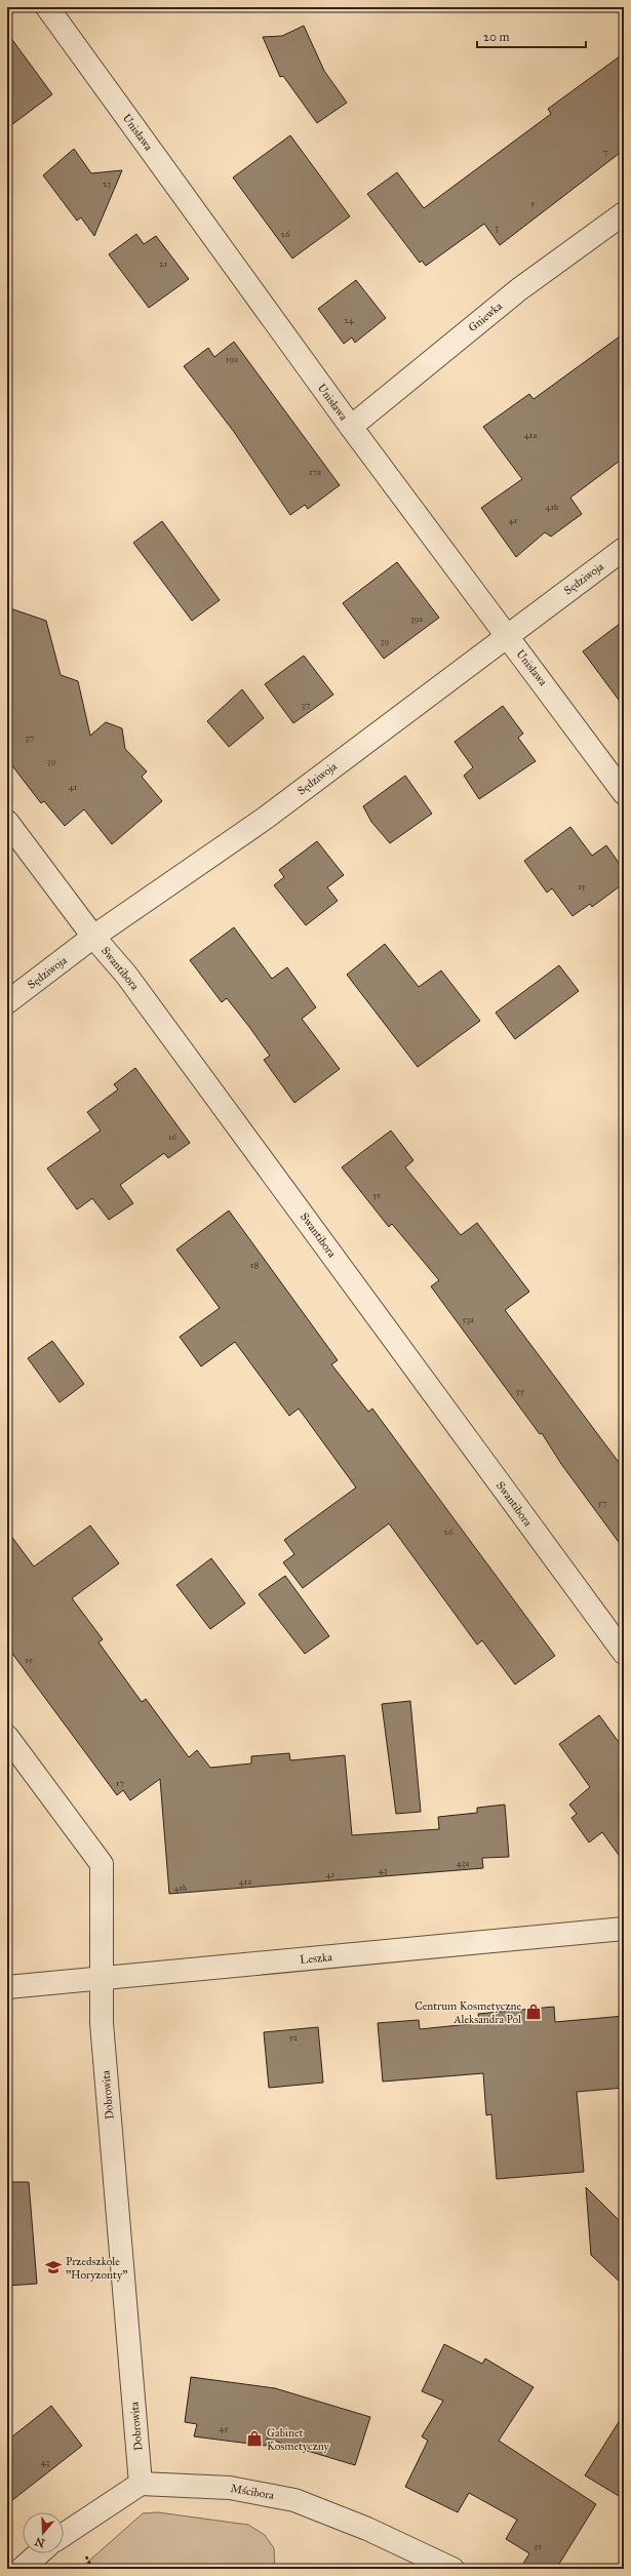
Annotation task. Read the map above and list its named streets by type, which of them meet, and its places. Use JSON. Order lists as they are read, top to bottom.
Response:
{
  "streets": {
    "street": [
      "Unisława",
      "Gniewka",
      "Sędziwoja",
      "Swantibora",
      "Leszka",
      "Dobrowita",
      "Mścibora"
    ]
  },
  "crossings": [
    ["Unisława", "Gniewka"],
    ["Unisława", "Sędziwoja"],
    ["Sędziwoja", "Swantibora"],
    ["Leszka", "Dobrowita"],
    ["Dobrowita", "Mścibora"]
  ],
  "places": {
    "shop": ["Centrum Kosmetyczne Aleksandra Pol", "Gabinet Kosmetyczny"],
    "school or university": ["Przedszkole \"Horyzonty\""]
  },
  "house_numbers": [
    "7",
    "23",
    "5",
    "3",
    "26",
    "21",
    "24",
    "19a",
    "41a",
    "17a",
    "41b",
    "41",
    "39a",
    "39",
    "37",
    "37",
    "39",
    "41",
    "15",
    "16",
    "51",
    "18",
    "53a",
    "55",
    "57",
    "26",
    "15",
    "17",
    "43a",
    "43",
    "41",
    "41a",
    "41b",
    "52",
    "45",
    "43",
    "51"
  ],
  "scale_bar": "20 m",
  "north": "bottom"
}
